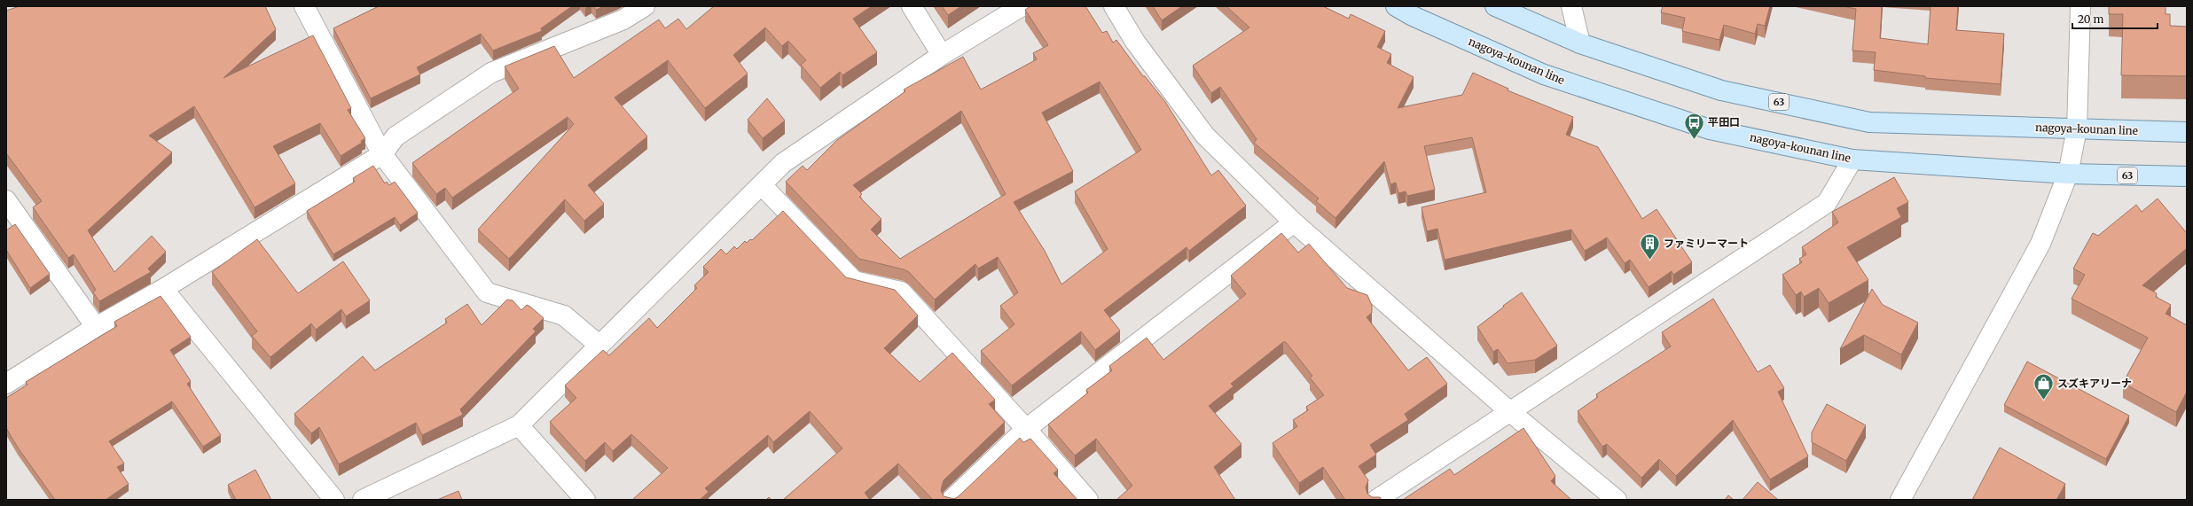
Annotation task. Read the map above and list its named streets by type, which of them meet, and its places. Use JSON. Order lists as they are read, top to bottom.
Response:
{
  "streets": {
    "main road": ["nagoya-kounan line", "63"]
  },
  "places": {
    "bus stop": ["平田口"],
    "building": ["ファミリーマート"],
    "shop": ["スズキアリーナ"]
  },
  "scale_bar": "20 m"
}
